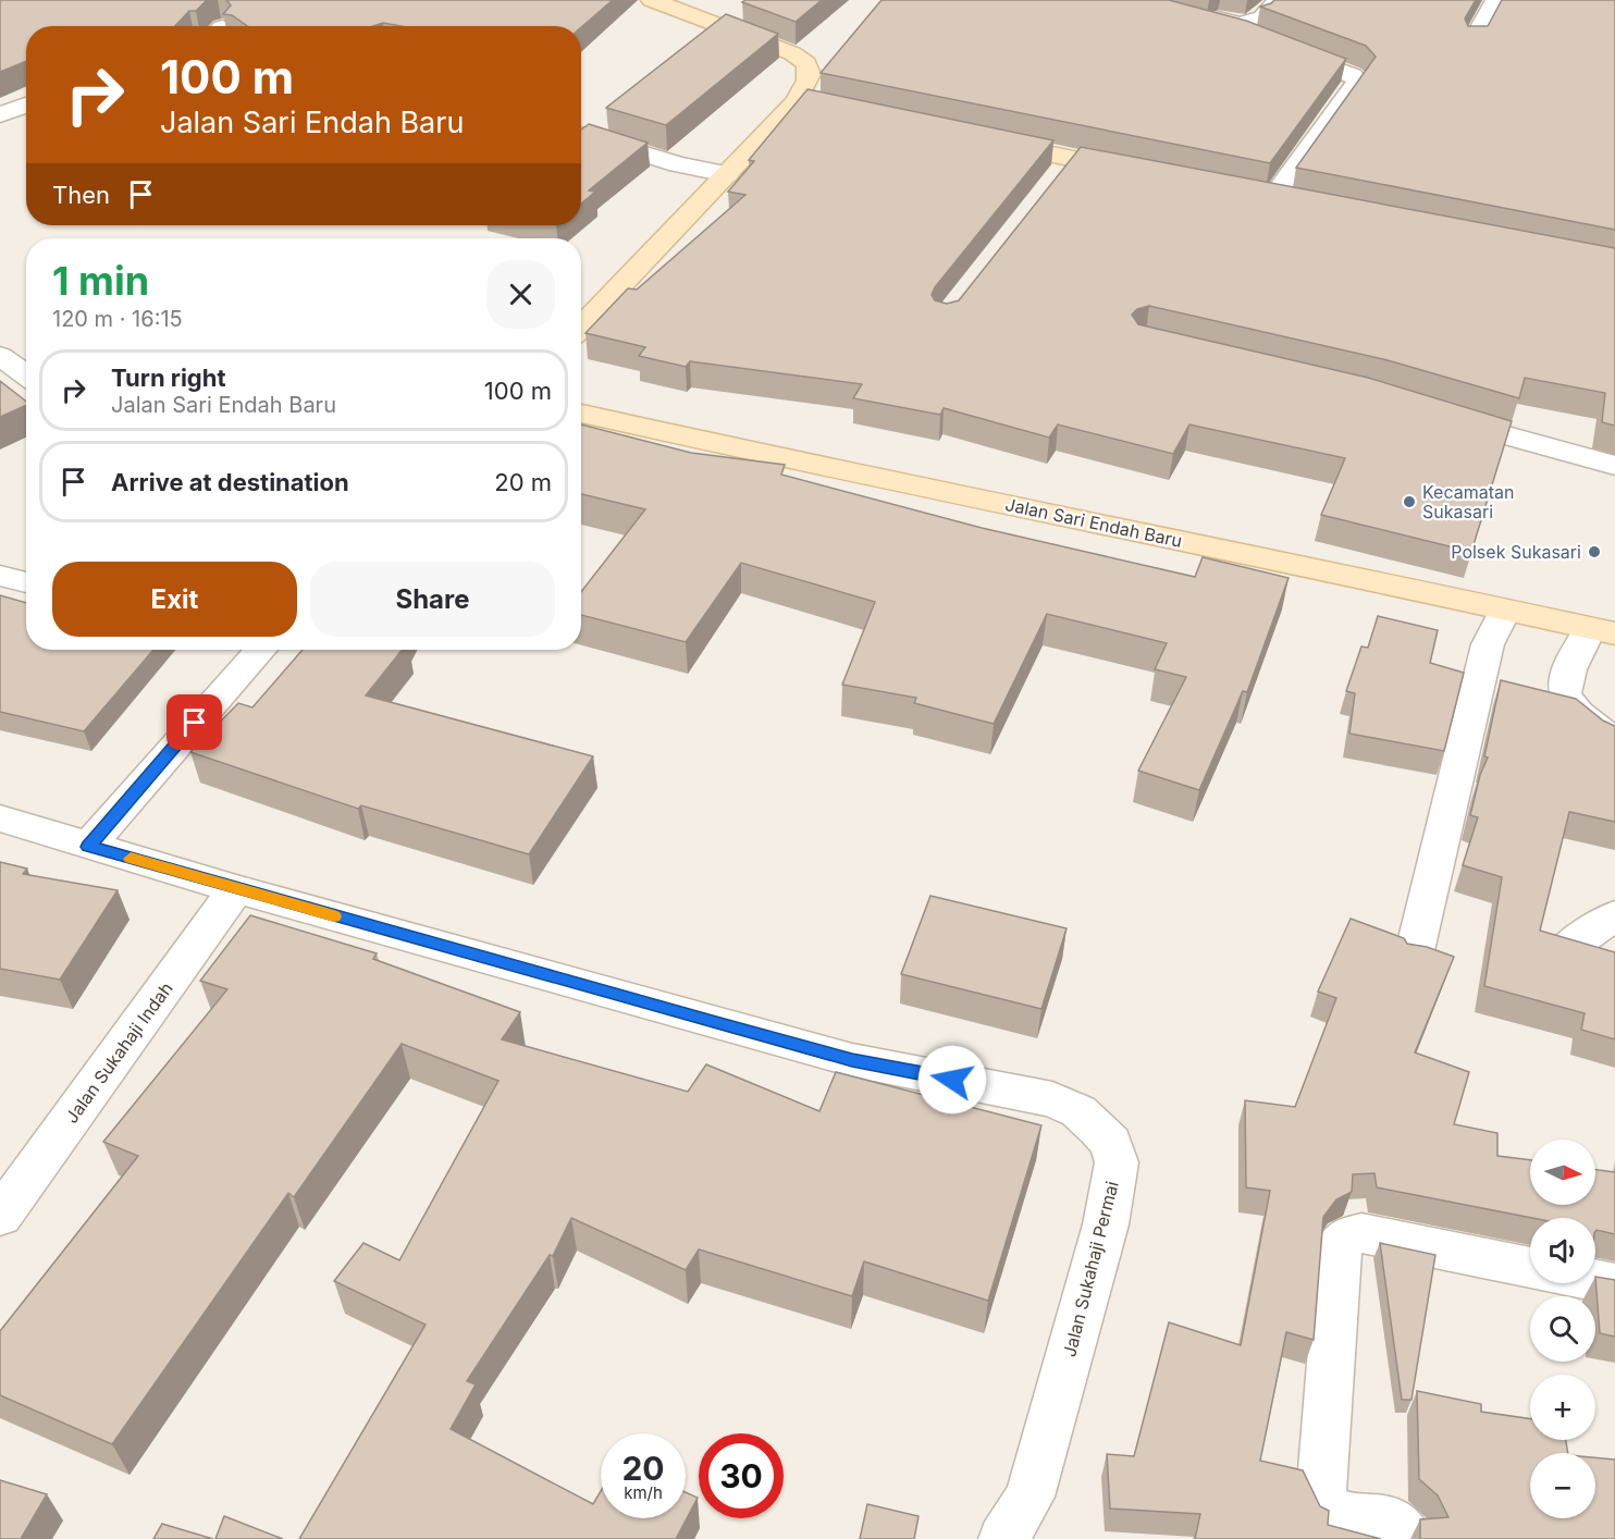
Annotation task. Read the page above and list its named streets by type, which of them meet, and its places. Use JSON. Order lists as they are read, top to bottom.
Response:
{
  "streets": {
    "main road": ["Jalan Sari Endah Baru"],
    "street": ["Jalan Sukahaji Indah", "Jalan Sukahaji Permai"]
  },
  "crossings": [
    ["Jalan Sukahaji Indah", "Jalan Sukahaji Permai"]
  ],
  "places": ["Kecamatan Sukasari", "Polsek Sukasari"],
  "north": "right",
  "page": {
    "turn": ["100 m", "Jalan Sari Endah Baru"],
    "then": "Then",
    "heading": ["1 min", "120 m · 16:15"],
    "list": [
      {
        "name": "Turn right",
        "note": "Jalan Sari Endah Baru",
        "value": "100 m"
      },
      {
        "name": "Arrive at destination",
        "value": "20 m"
      }
    ],
    "buttons": ["Exit", "Share"],
    "map_buttons": ["+", "−"],
    "speed": "20 km/h",
    "limit": "30"
  }
}
